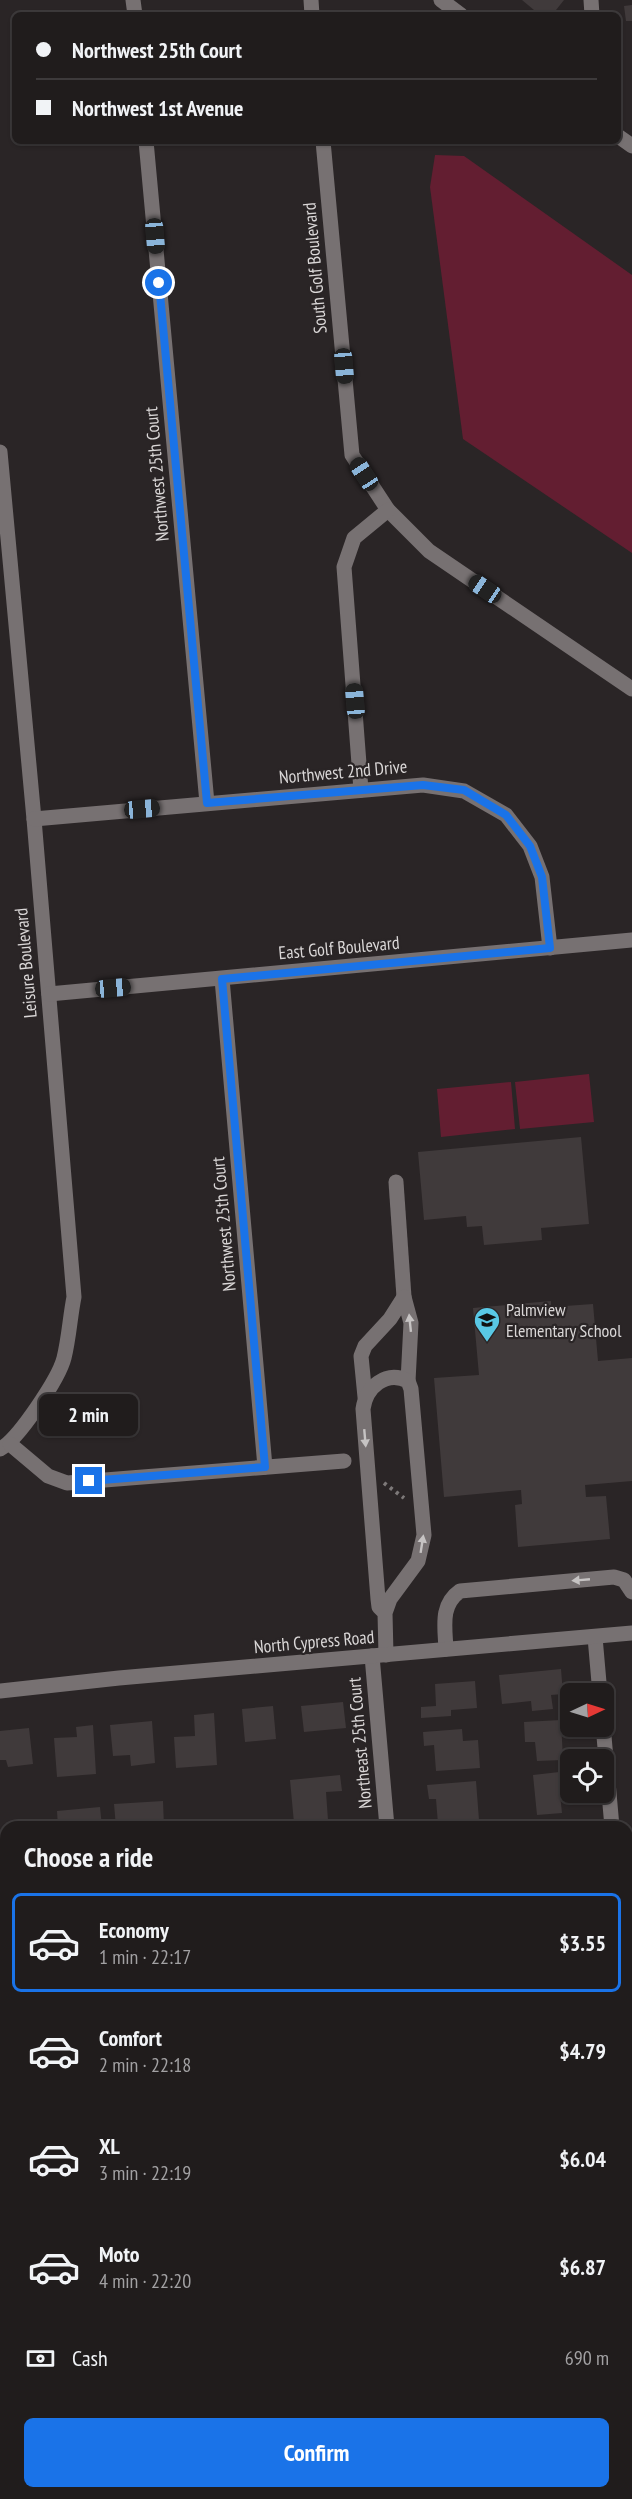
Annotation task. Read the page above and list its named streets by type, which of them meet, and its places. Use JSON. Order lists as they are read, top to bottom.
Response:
{
  "streets": {
    "street": [
      "South Golf Boulevard",
      "Northwest 25th Court",
      "Northwest 2nd Drive",
      "East Golf Boulevard",
      "Leisure Boulevard",
      "North Cypress Road",
      "Northeast 25th Court"
    ]
  },
  "crossings": [
    ["Northwest 25th Court", "Northwest 2nd Drive"],
    ["Northwest 25th Court", "East Golf Boulevard"],
    ["Northwest 2nd Drive", "East Golf Boulevard"],
    ["Northwest 2nd Drive", "Leisure Boulevard"],
    ["East Golf Boulevard", "Leisure Boulevard"],
    ["North Cypress Road", "Northeast 25th Court"]
  ],
  "places": {
    "school or university": ["Palmview Elementary School"]
  },
  "north": "right",
  "page": {
    "banner": ["Northwest 25th Court", "Northwest 1st Avenue"],
    "bubble": "2 min",
    "heading": "Choose a ride",
    "list": [
      {
        "name": "Economy",
        "note": "1 min · 22:17",
        "value": "$3.55"
      },
      {
        "name": "Comfort",
        "note": "2 min · 22:18",
        "value": "$4.79"
      },
      {
        "name": "XL",
        "note": "3 min · 22:19",
        "value": "$6.04"
      },
      {
        "name": "Moto",
        "note": "4 min · 22:20",
        "value": "$6.87"
      }
    ],
    "pay": ["Cash", "690 m"],
    "buttons": "Confirm"
  }
}
